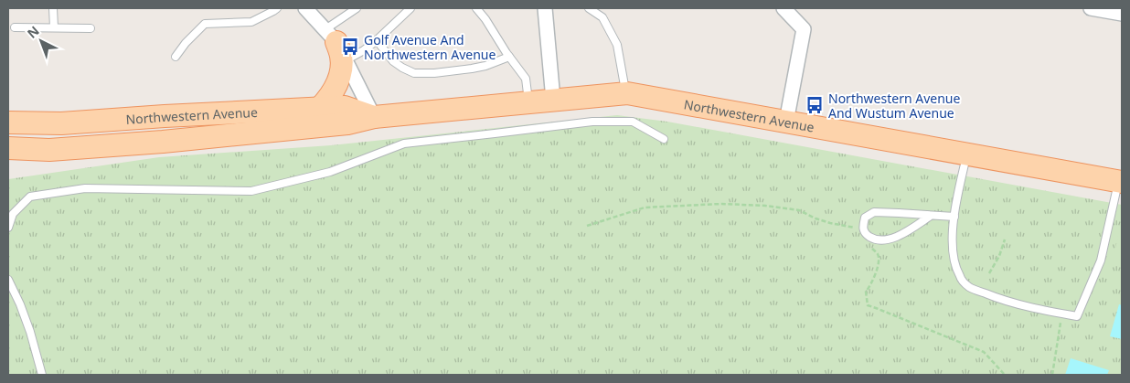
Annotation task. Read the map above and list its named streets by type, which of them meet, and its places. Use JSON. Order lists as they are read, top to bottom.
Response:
{
  "streets": {
    "main road": ["Northwestern Avenue"]
  },
  "places": {
    "bus stop": ["Golf Avenue And Northwestern Avenue", "Northwestern Avenue And Wustum Avenue"]
  },
  "north": "top left"
}
